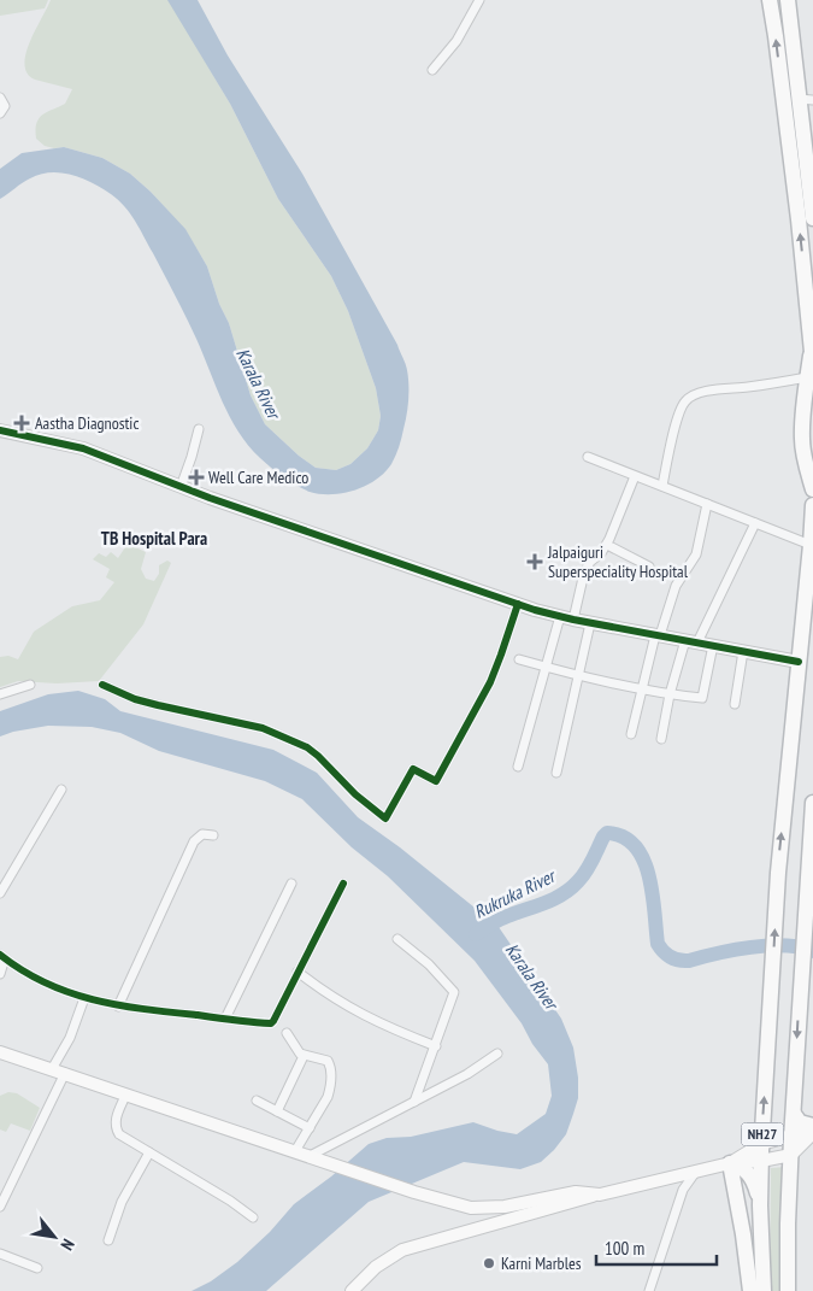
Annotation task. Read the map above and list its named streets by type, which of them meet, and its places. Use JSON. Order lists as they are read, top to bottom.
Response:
{
  "streets": {
    "highway": ["NH27"]
  },
  "districts": ["TB Hospital Para"],
  "water": ["Karala River", "Rukruka River"],
  "places": {
    "health": ["Aastha Diagnostic", "Well Care Medico", "Jalpaiguri Superspeciality Hospital"],
    "other": ["Karni Marbles"]
  },
  "scale_bar": "100 m",
  "north": "bottom right"
}
